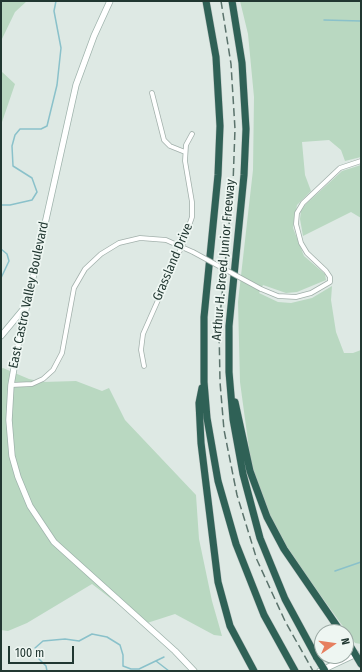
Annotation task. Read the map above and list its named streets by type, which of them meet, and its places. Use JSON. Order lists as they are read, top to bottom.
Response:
{
  "streets": {
    "highway": ["Arthur H. Breed Junior Freeway"],
    "main road": ["East Castro Valley Boulevard"],
    "street": ["Grassland Drive"]
  },
  "scale_bar": "100 m",
  "north": "right"
}
